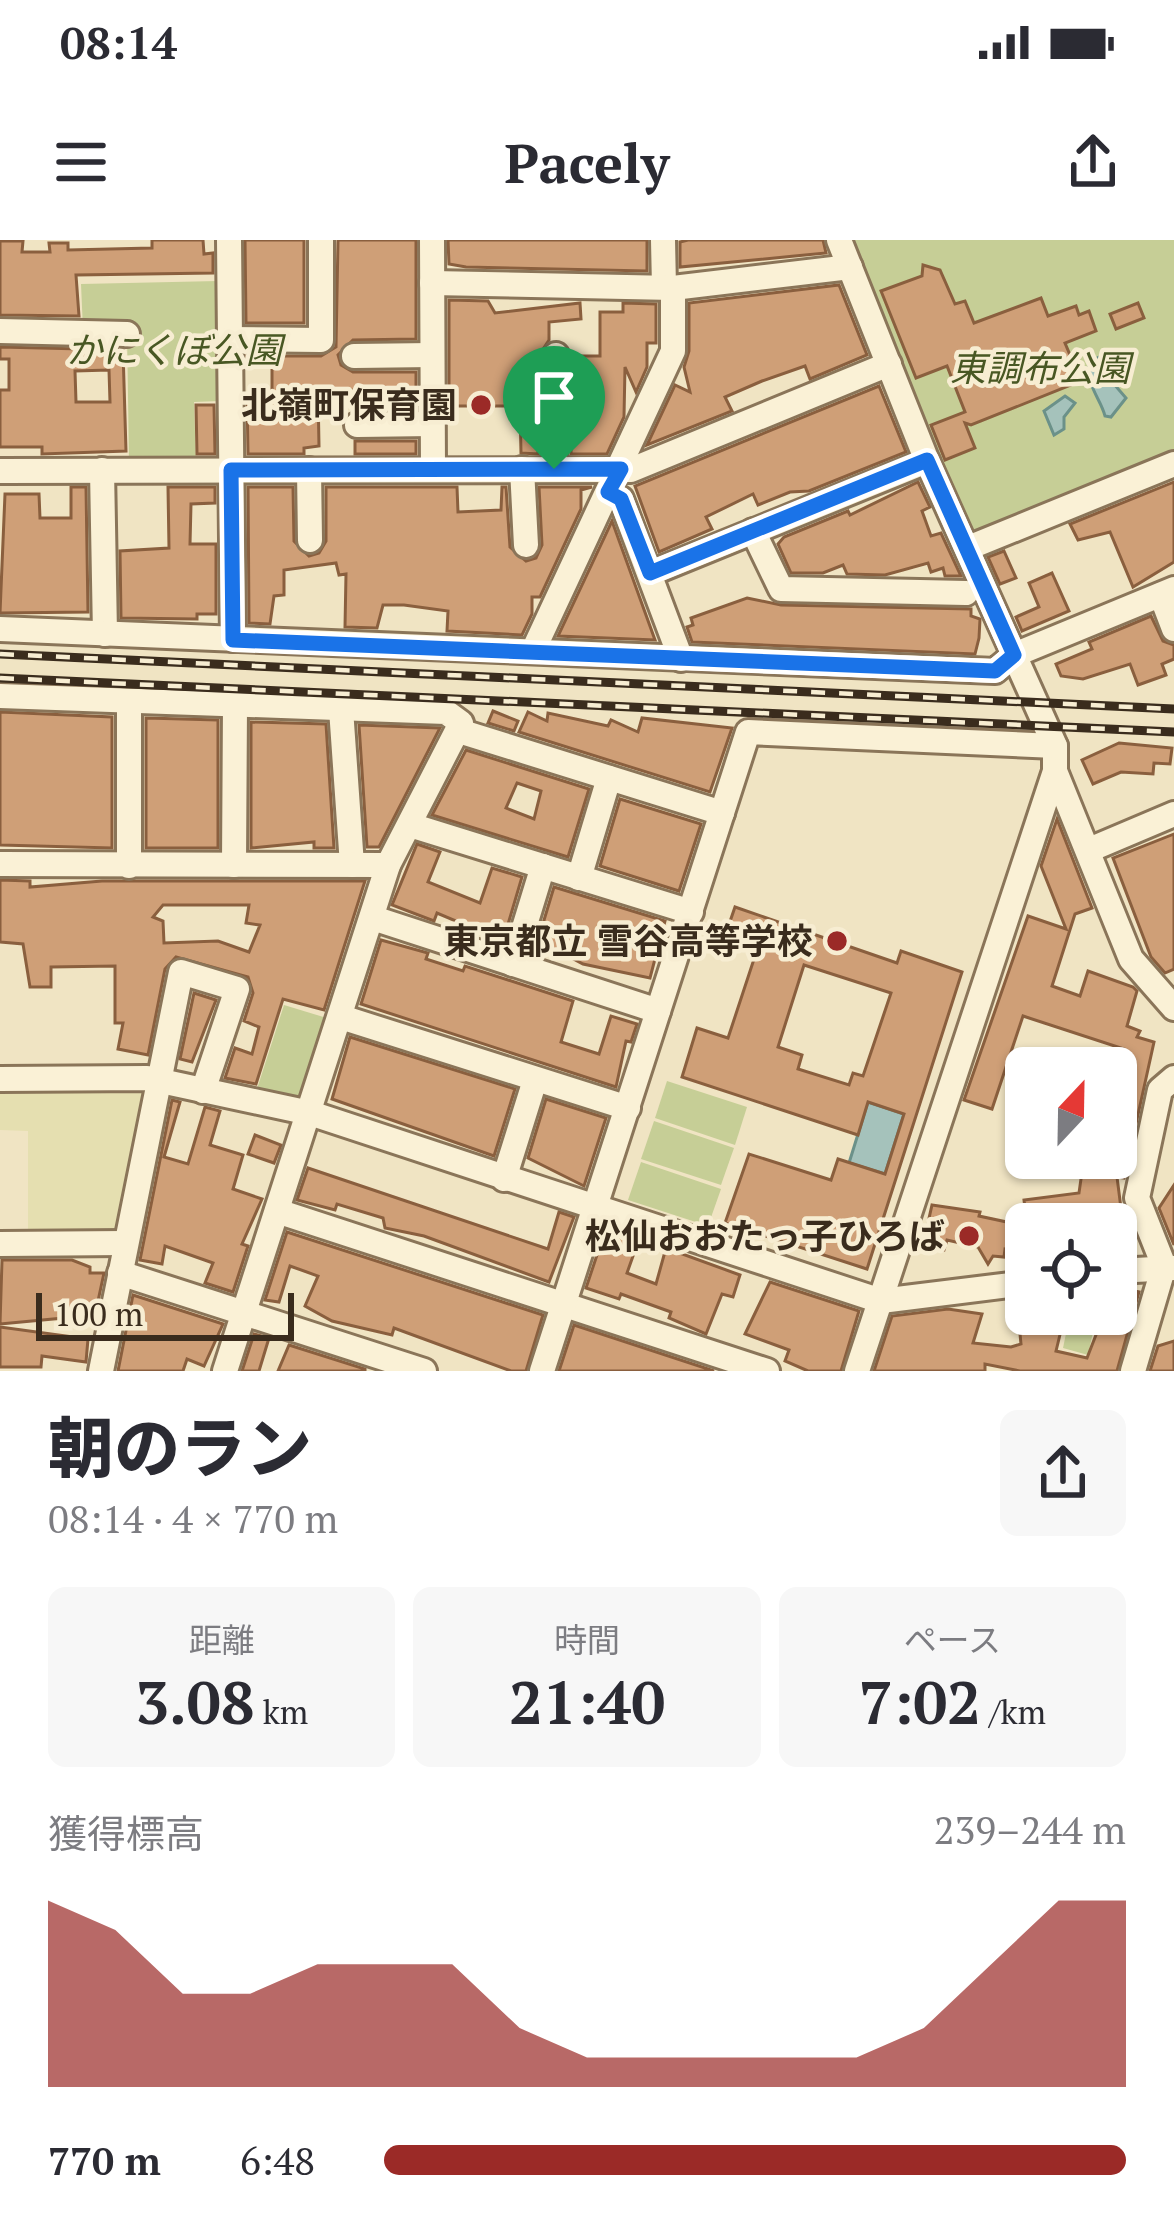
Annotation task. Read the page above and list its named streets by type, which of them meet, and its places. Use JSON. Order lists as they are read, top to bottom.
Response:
{
  "parks": ["かにくぼ公園", "東調布公園"],
  "places": ["北嶺町保育園", "東京都立 雪谷高等学校", "松仙おおたっ子ひろば"],
  "scale_bar": "100 m",
  "north": "top",
  "page": {
    "status": "08:14",
    "header": "Pacely",
    "scale": "100 m",
    "heading": ["朝のラン", "08:14 · 4 × 770 m"],
    "stats": [
      ["距離", "3.08 km"],
      ["時間", "21:40"],
      ["ペース", "7:02 /km"]
    ],
    "chart": ["獲得標高", "239–244 m"],
    "list": [
      {
        "name": "770 m",
        "note": "6:48"
      }
    ]
  }
}
